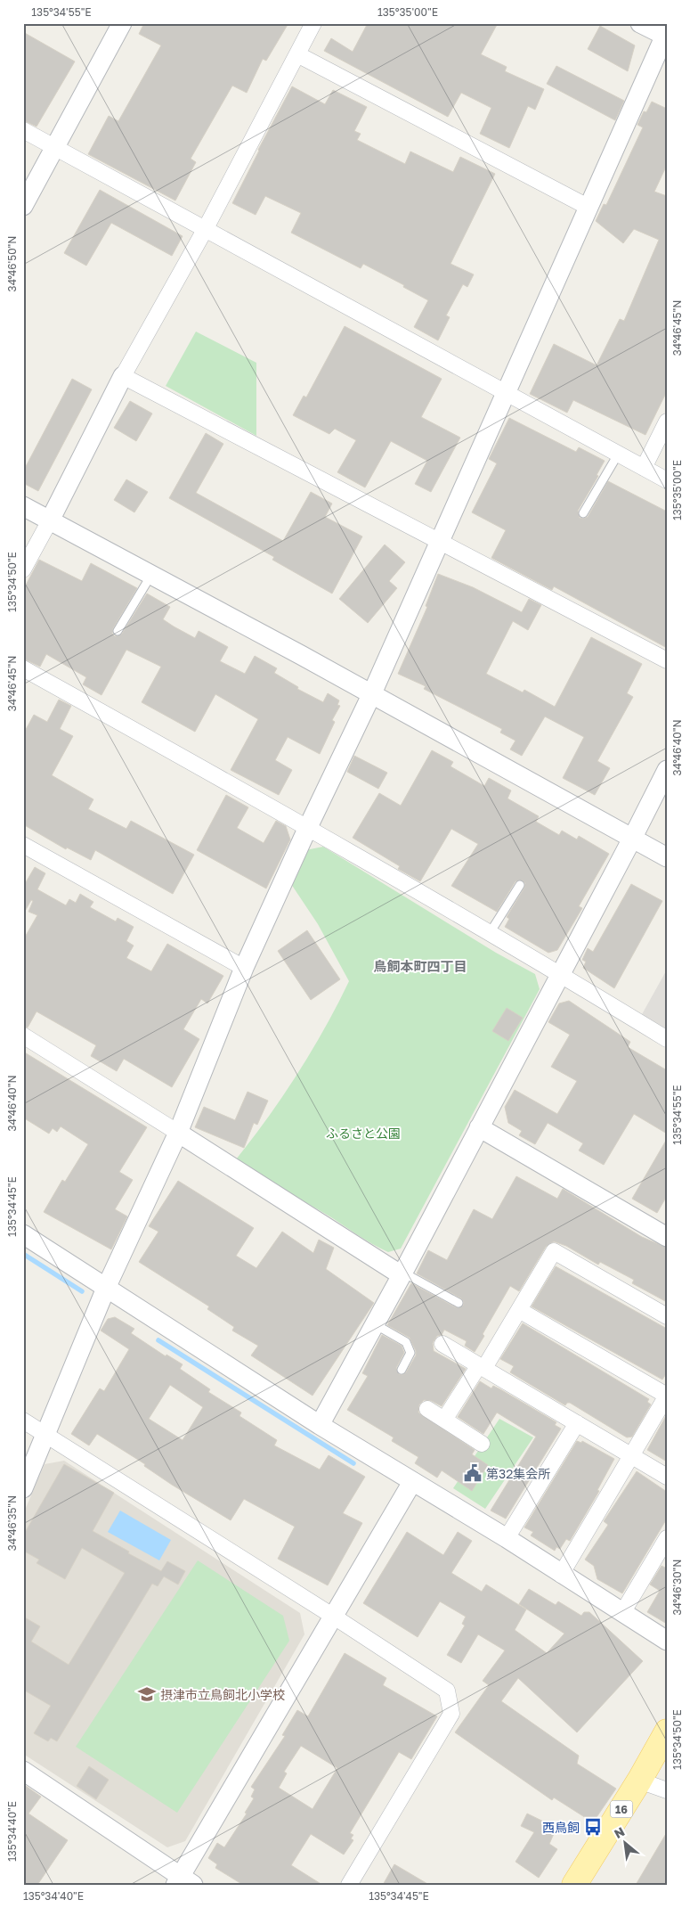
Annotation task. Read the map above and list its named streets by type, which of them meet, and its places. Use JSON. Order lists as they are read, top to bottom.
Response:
{
  "streets": {
    "main road": ["16"]
  },
  "districts": ["鳥飼本町四丁目"],
  "parks": ["ふるさと公園"],
  "places": {
    "public building": ["第32集会所"],
    "school or university": ["摂津市立鳥飼北小学校"],
    "bus stop": ["西鳥飼"]
  },
  "north": "top left",
  "coordinates": [
    "135°34'55\"E",
    "135°35'00\"E",
    "34°46'50\"N",
    "34°46'45\"N",
    "135°34'50\"E",
    "34°46'40\"N",
    "135°34'45\"E",
    "34°46'35\"N",
    "34°46'30\"N",
    "135°34'40\"E"
  ]
}
